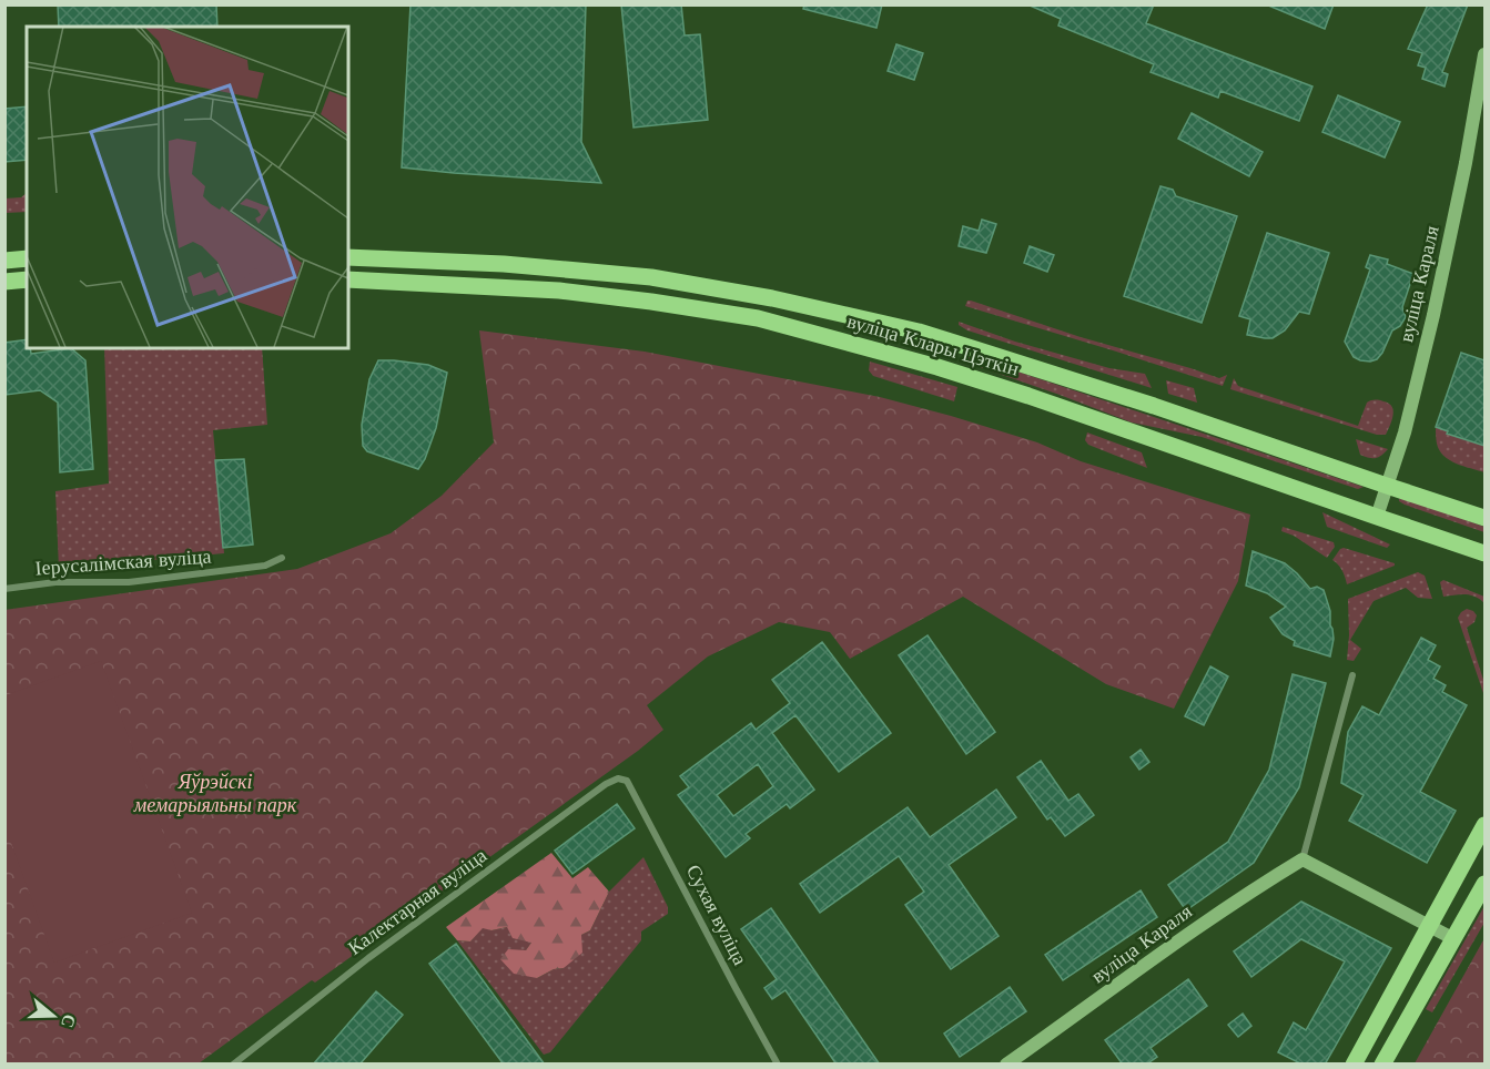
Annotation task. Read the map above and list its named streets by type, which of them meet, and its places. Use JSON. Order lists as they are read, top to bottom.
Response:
{
  "streets": {
    "main road": ["вуліца Караля", "вуліца Клары Цэткін"],
    "street": ["Іерусалімская вуліца", "Калектарная вуліца", "Сухая вуліца"]
  },
  "crossings": [
    ["вуліца Караля", "вуліца Клары Цэткін"],
    ["Калектарная вуліца", "Сухая вуліца"]
  ],
  "parks": ["Яўрэйскі мемарыяльны парк"],
  "north": "right"
}
